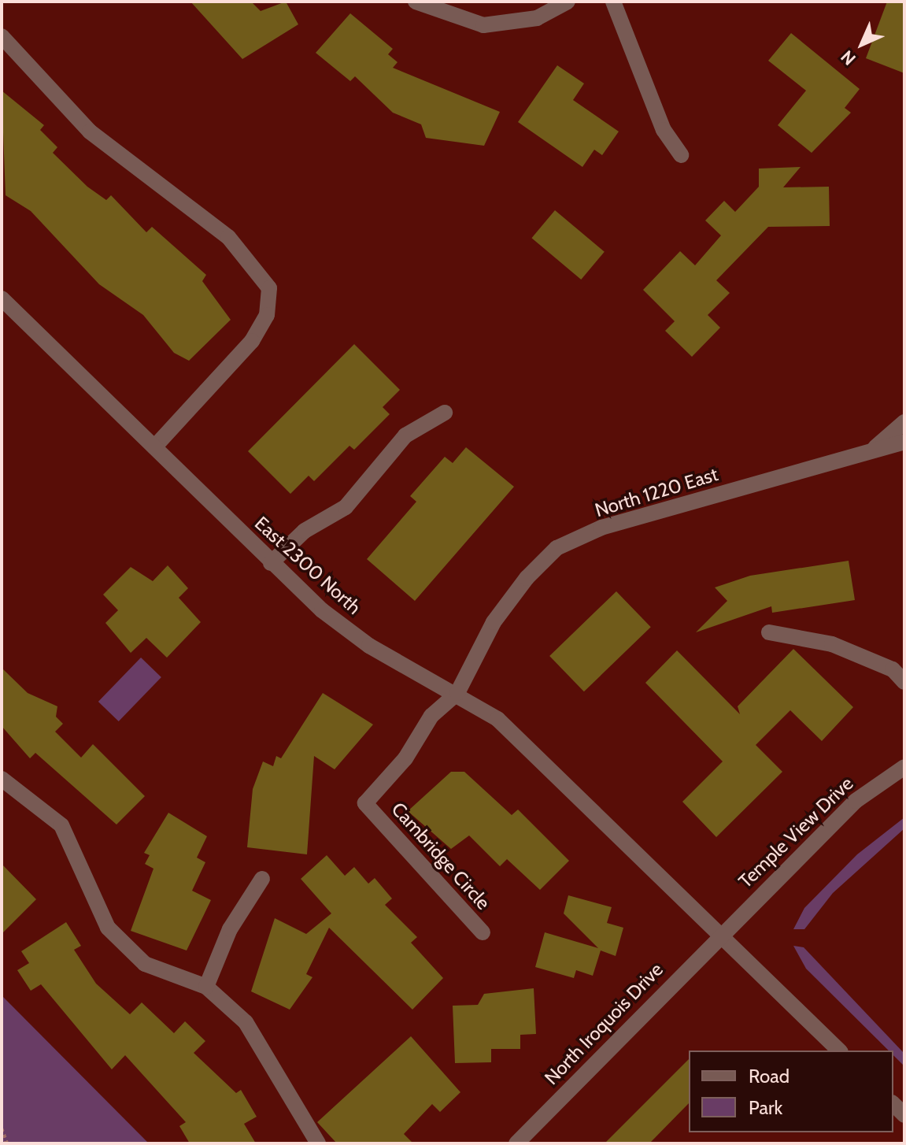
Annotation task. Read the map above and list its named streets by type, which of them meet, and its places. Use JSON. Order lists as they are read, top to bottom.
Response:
{
  "streets": {
    "street": [
      "North 1220 East",
      "East 2300 North",
      "Temple View Drive",
      "Cambridge Circle",
      "North Iroquois Drive"
    ]
  },
  "crossings": [
    ["North 1220 East", "East 2300 North"],
    ["North 1220 East", "Cambridge Circle"],
    ["East 2300 North", "Temple View Drive"],
    ["East 2300 North", "Cambridge Circle"],
    ["East 2300 North", "North Iroquois Drive"],
    ["Temple View Drive", "North Iroquois Drive"]
  ],
  "legend": ["Road", "Park"],
  "north": "bottom left"
}
